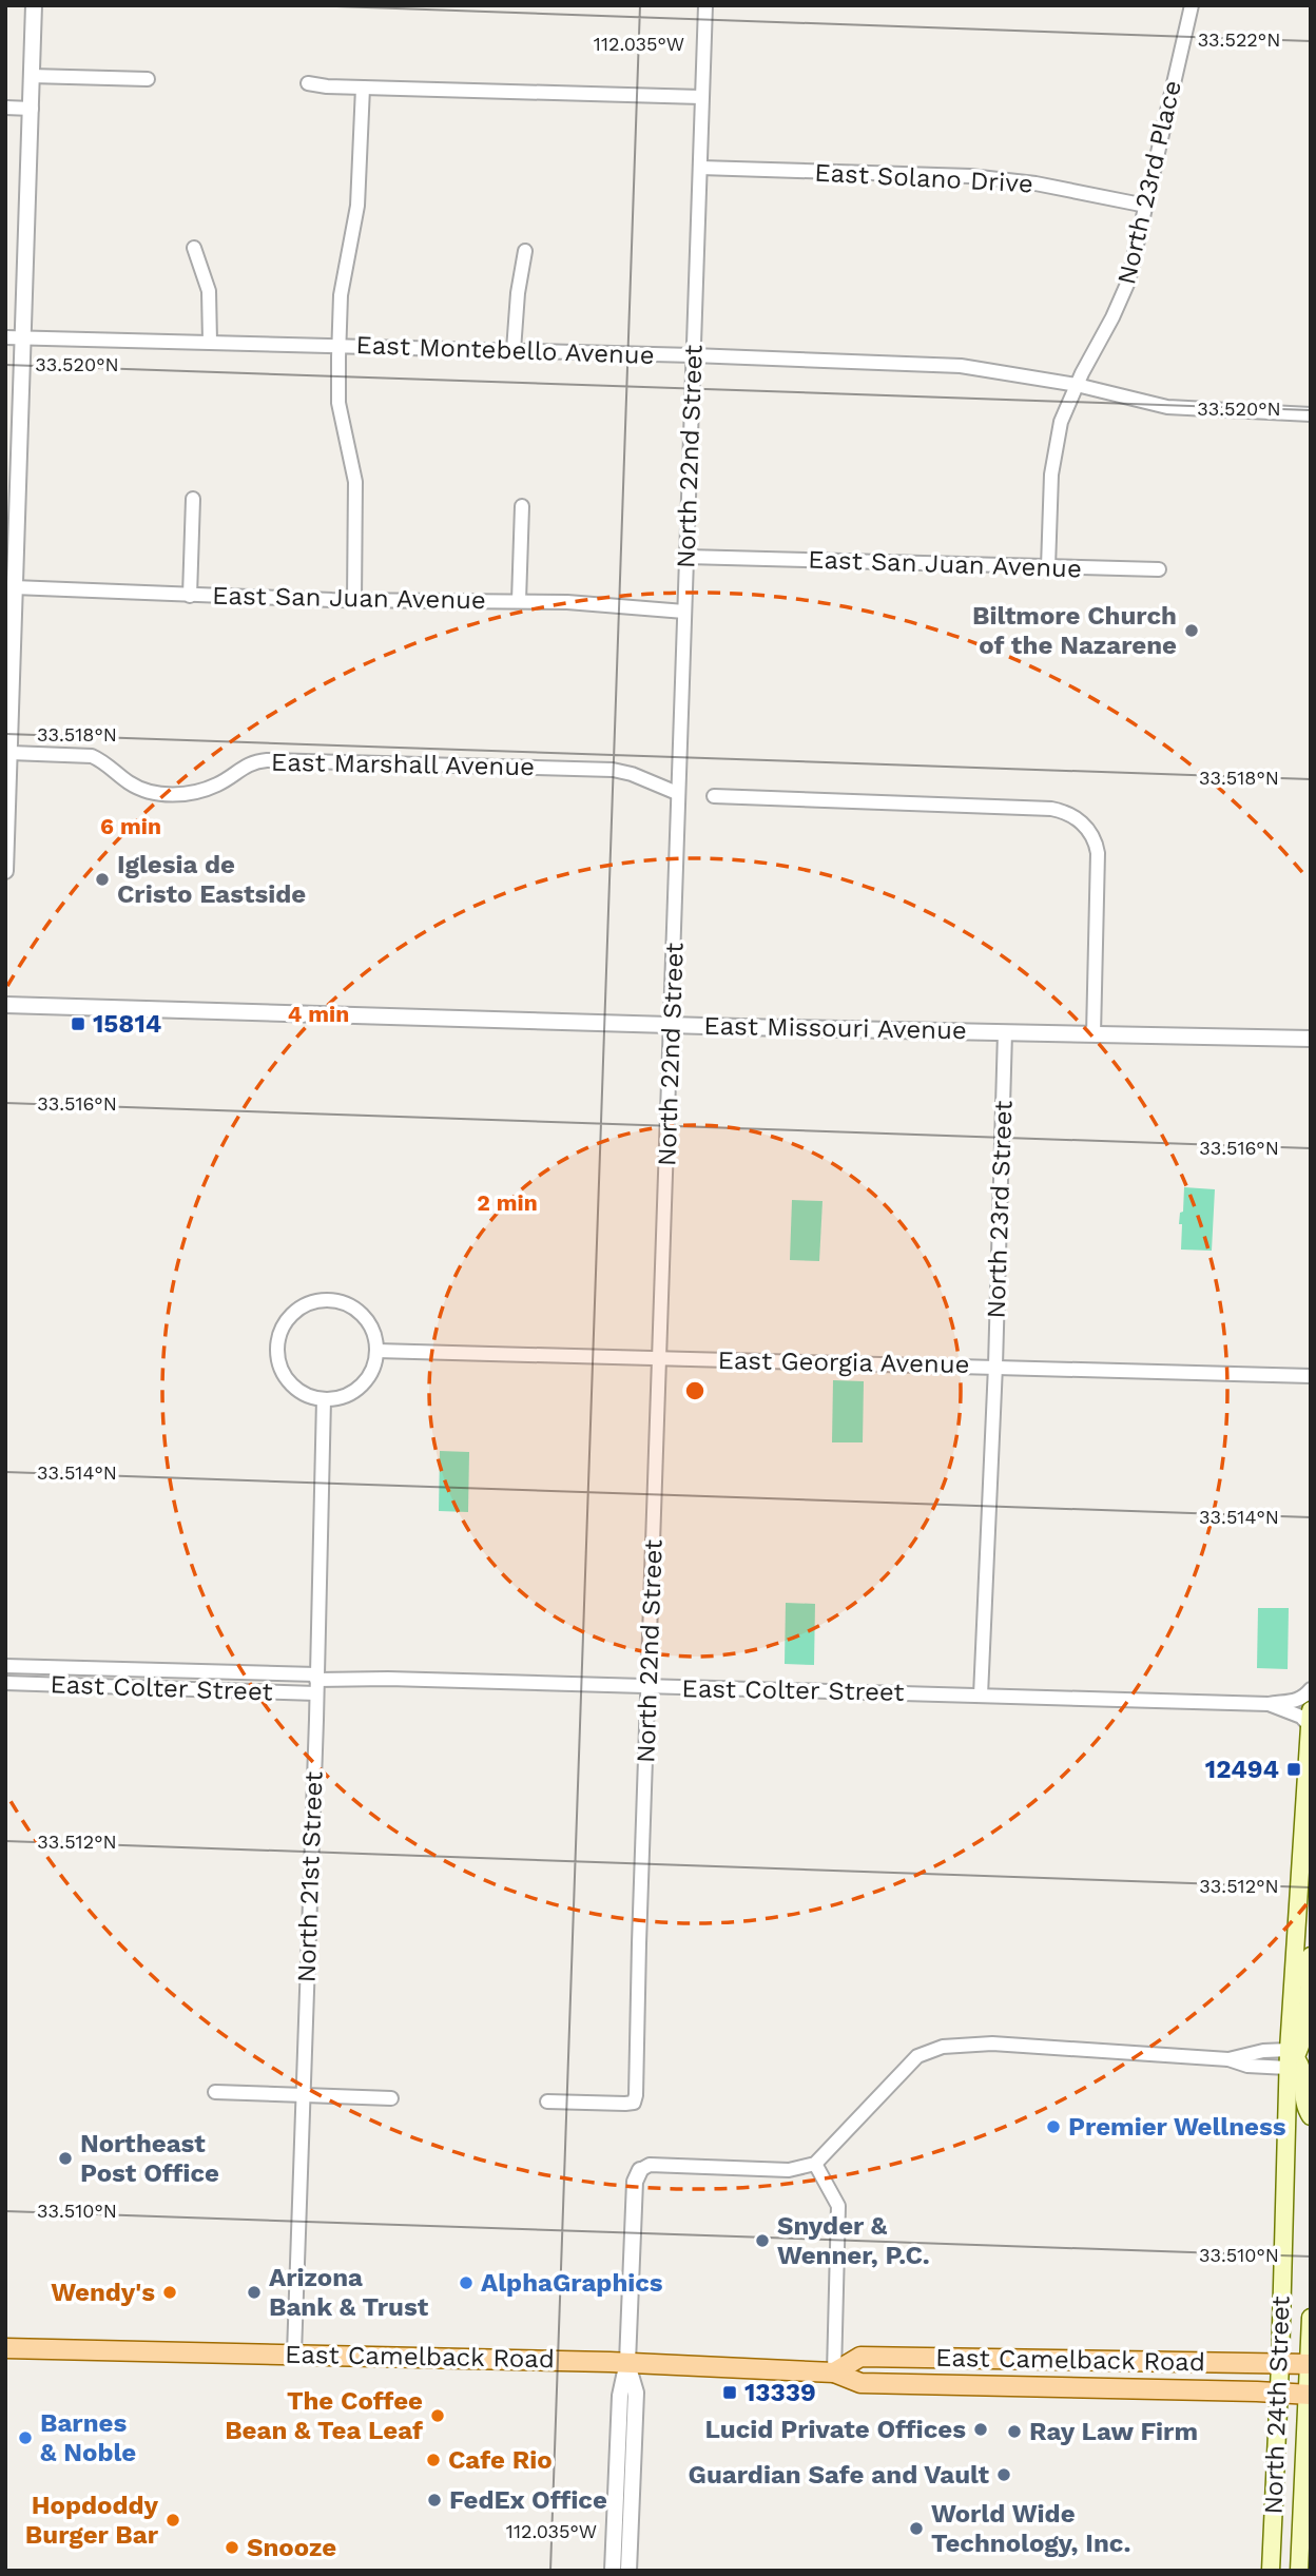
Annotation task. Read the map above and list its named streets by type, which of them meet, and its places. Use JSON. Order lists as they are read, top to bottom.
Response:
{
  "streets": {
    "main road": ["East Camelback Road", "North 24th Street"],
    "street": [
      "East Solano Drive",
      "North 23rd Place",
      "East Montebello Avenue",
      "North 22nd Street",
      "East San Juan Avenue",
      "East Marshall Avenue",
      "East Missouri Avenue",
      "North 23rd Street",
      "East Georgia Avenue",
      "East Colter Street",
      "North 21st Street"
    ]
  },
  "crossings": [
    ["East Solano Drive", "North 23rd Place"],
    ["East Solano Drive", "North 22nd Street"],
    ["North 23rd Place", "East Montebello Avenue"],
    ["North 23rd Place", "East San Juan Avenue"],
    ["East Montebello Avenue", "North 22nd Street"],
    ["North 22nd Street", "East San Juan Avenue"],
    ["North 22nd Street", "East Marshall Avenue"],
    ["North 22nd Street", "East Missouri Avenue"],
    ["North 22nd Street", "East Georgia Avenue"],
    ["North 22nd Street", "East Colter Street"],
    ["East Missouri Avenue", "North 23rd Street"],
    ["North 23rd Street", "East Georgia Avenue"],
    ["North 23rd Street", "East Colter Street"],
    ["East Georgia Avenue", "North 21st Street"],
    ["East Colter Street", "North 21st Street"],
    ["East Colter Street", "North 24th Street"],
    ["North 21st Street", "East Camelback Road"],
    ["East Camelback Road", "North 24th Street"]
  ],
  "places": {
    "other": [
      "Biltmore Church of the Nazarene",
      "Iglesia de Cristo Eastside",
      "Premier Wellness",
      "Northeast Post Office",
      "Snyder & Wenner, P.C.",
      "AlphaGraphics",
      "Wendy's",
      "Arizona Bank & Trust",
      "The Coffee Bean & Tea Leaf",
      "Lucid Private Offices",
      "Ray Law Firm",
      "Barnes & Noble",
      "Cafe Rio",
      "Guardian Safe and Vault",
      "FedEx Office",
      "Hopdoddy Burger Bar",
      "World Wide Technology, Inc.",
      "Snooze"
    ],
    "transit": ["15814", "12494", "13339"]
  },
  "coordinates": [
    "33.522°N",
    "112.035°W",
    "33.520°N",
    "33.518°N",
    "33.516°N",
    "33.514°N",
    "33.512°N",
    "33.510°N"
  ],
  "rings": ["6 min", "4 min", "2 min"]
}
